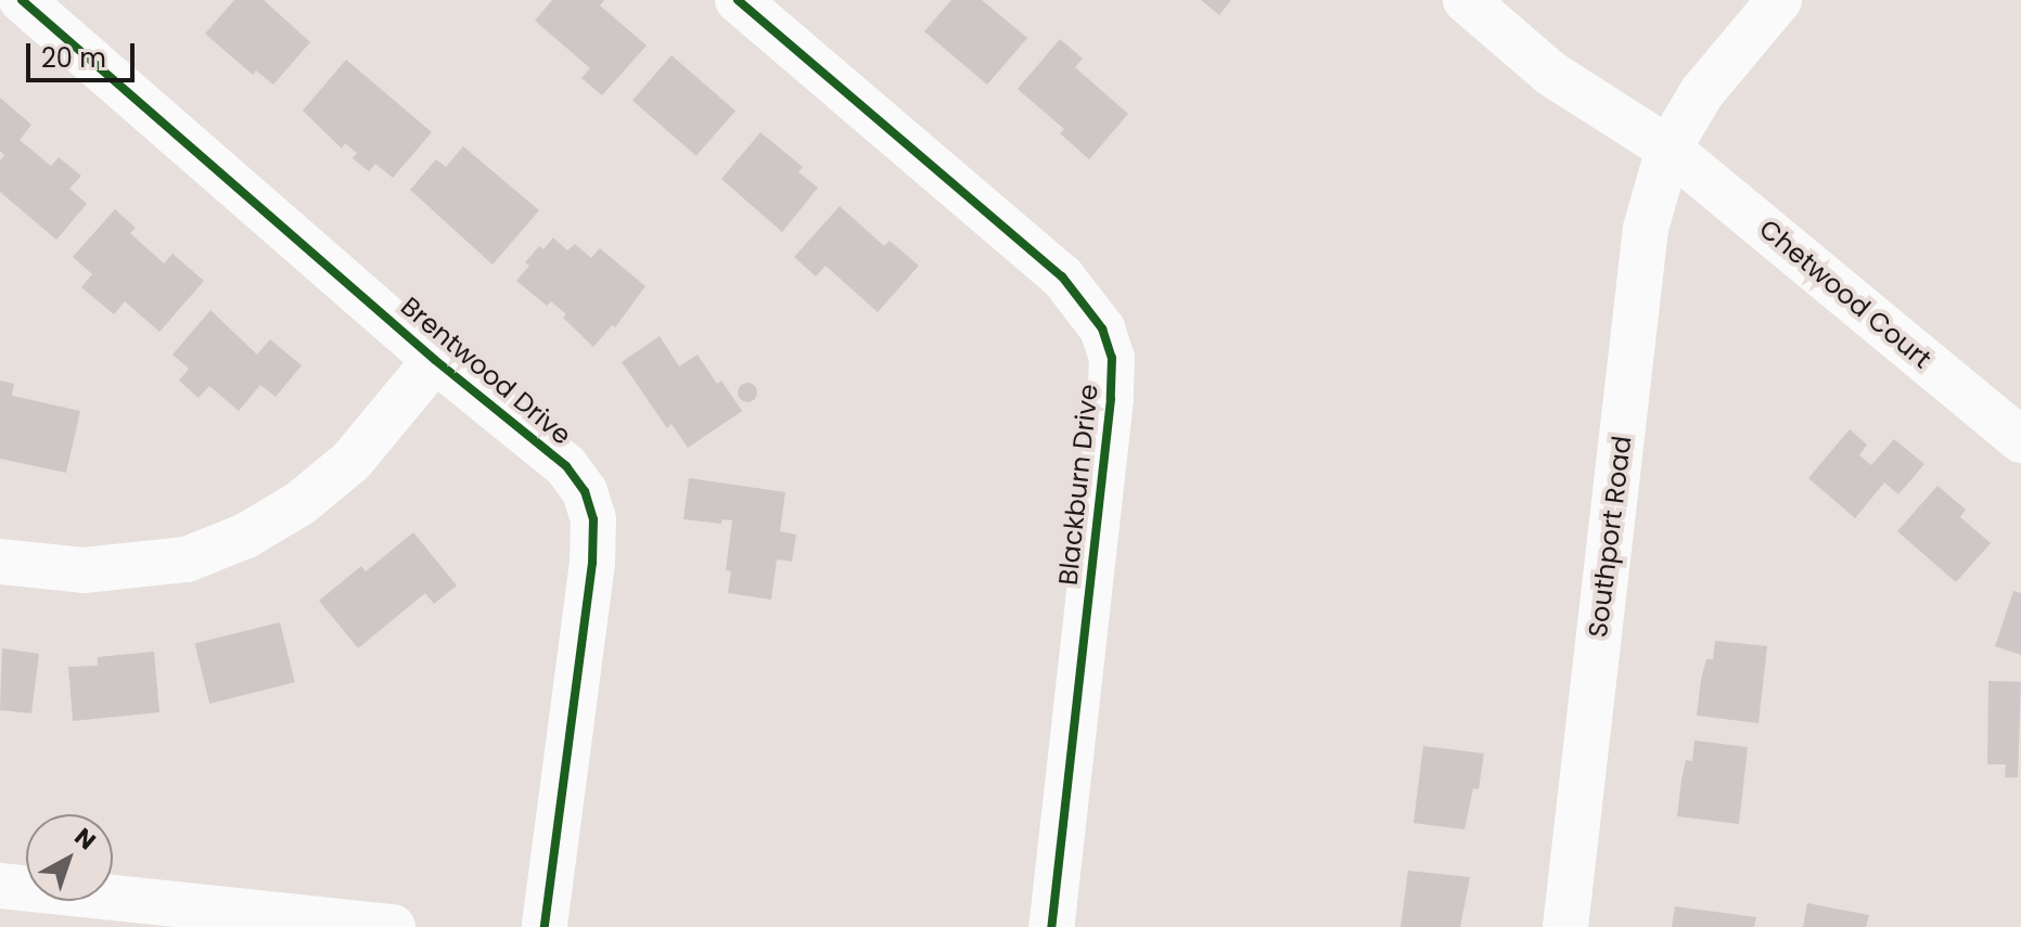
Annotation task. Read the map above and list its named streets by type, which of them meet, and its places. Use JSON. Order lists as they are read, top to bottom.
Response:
{
  "streets": {
    "street": [
      "Chetwood Court",
      "Brentwood Drive",
      "Blackburn Drive",
      "Southport Road"
    ]
  },
  "crossings": [
    ["Chetwood Court", "Southport Road"]
  ],
  "scale_bar": "20 m",
  "north": "top right"
}
